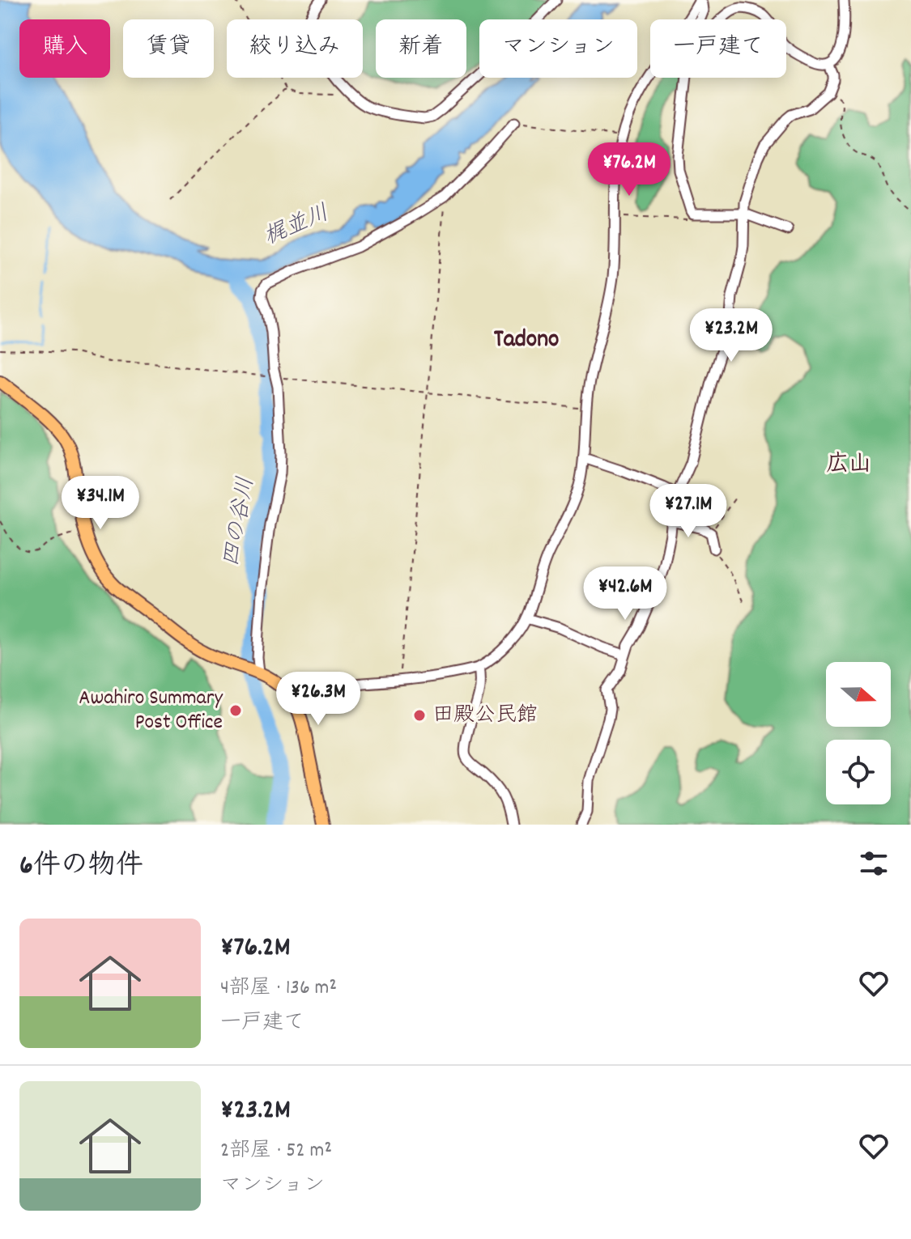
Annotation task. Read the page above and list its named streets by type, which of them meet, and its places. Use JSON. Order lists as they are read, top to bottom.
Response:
{
  "districts": ["Tadono", "広山"],
  "water": ["梶並川", "四の谷川"],
  "places": ["Awahiro Summary Post Office", "田殿公民館"],
  "north": "right",
  "page": {
    "chip": [
      "購入",
      "賃貸",
      "絞り込み",
      "新着",
      "マンション",
      "一戸建て"
    ],
    "price": [
      "¥76.2M",
      "¥23.2M",
      "¥34.1M",
      "¥27.1M",
      "¥42.6M",
      "¥26.3M"
    ],
    "heading": "6件の物件",
    "list": [
      {
        "name": "¥76.2M",
        "note": "4部屋 · 136 m² · 一戸建て"
      },
      {
        "name": "¥23.2M",
        "note": "2部屋 · 52 m² · マンション"
      }
    ]
  }
}
